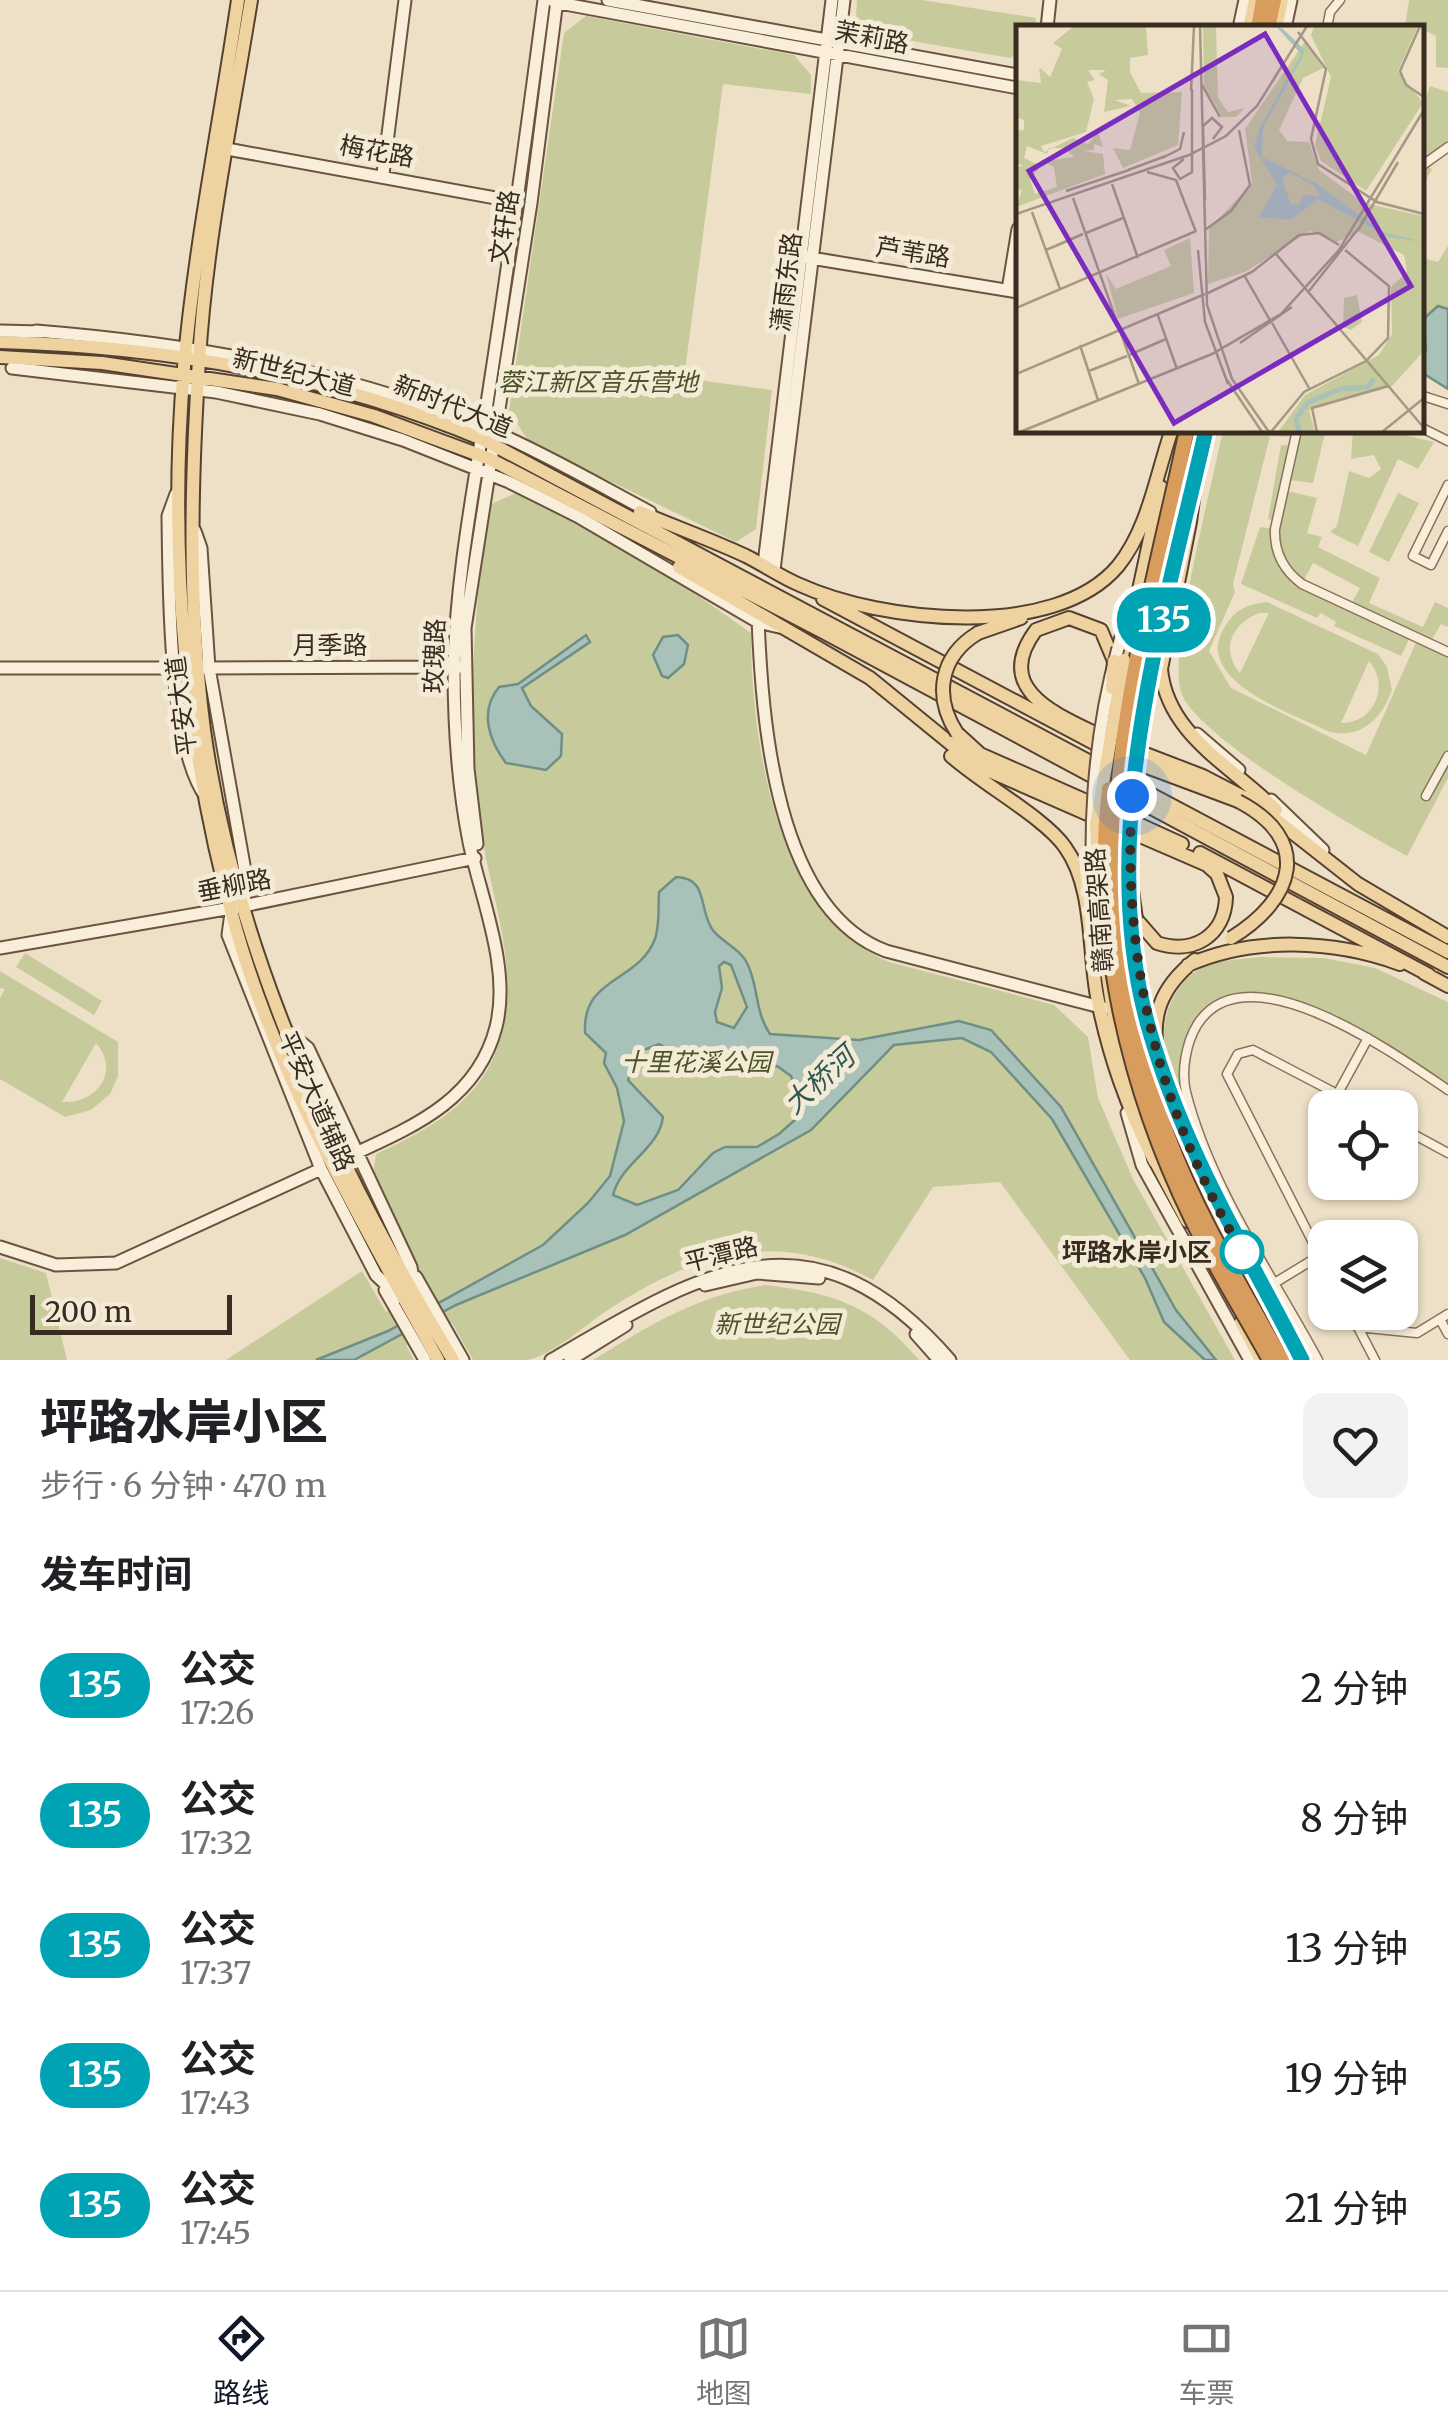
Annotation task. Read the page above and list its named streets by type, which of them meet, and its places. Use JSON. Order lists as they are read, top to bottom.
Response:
{
  "streets": {
    "highway": ["赣南高架路"],
    "main road": ["新世纪大道", "新时代大道", "平安大道"],
    "street": [
      "茉莉路",
      "梅花路",
      "文轩路",
      "芦苇路",
      "潇雨东路",
      "月季路",
      "玫瑰路",
      "垂柳路",
      "平安大道辅路",
      "平潭路"
    ]
  },
  "crossings": [
    ["茉莉路", "文轩路"],
    ["茉莉路", "潇雨东路"],
    ["梅花路", "文轩路"],
    ["梅花路", "平安大道"],
    ["文轩路", "新世纪大道"],
    ["文轩路", "新时代大道"],
    ["文轩路", "玫瑰路"],
    ["芦苇路", "潇雨东路"],
    ["新世纪大道", "新时代大道"],
    ["新世纪大道", "玫瑰路"],
    ["新世纪大道", "平安大道"],
    ["新时代大道", "平安大道"],
    ["月季路", "玫瑰路"],
    ["月季路", "平安大道"],
    ["月季路", "平安大道辅路"],
    ["玫瑰路", "垂柳路"],
    ["玫瑰路", "平安大道辅路"],
    ["平安大道", "垂柳路"],
    ["平安大道", "平安大道辅路"],
    ["垂柳路", "平安大道辅路"]
  ],
  "water": ["大桥河"],
  "parks": ["蓉江新区音乐营地", "十里花溪公园", "新世纪公园"],
  "places": ["坪路水岸小区"],
  "lines": ["bus line 135"],
  "scale_bar": "200 m",
  "page": {
    "on_map": "135",
    "scale": "200 m",
    "heading": [
      ["坪路水岸小区", "步行 · 6 分钟 · 470 m"],
      "发车时间"
    ],
    "list": [
      {
        "mark": "135",
        "name": "公交",
        "note": "17:26",
        "value": "2 分钟"
      },
      {
        "mark": "135",
        "name": "公交",
        "note": "17:32",
        "value": "8 分钟"
      },
      {
        "mark": "135",
        "name": "公交",
        "note": "17:37",
        "value": "13 分钟"
      },
      {
        "mark": "135",
        "name": "公交",
        "note": "17:43",
        "value": "19 分钟"
      },
      {
        "mark": "135",
        "name": "公交",
        "note": "17:45",
        "value": "21 分钟"
      }
    ],
    "tabs": ["路线", "地图", "车票"]
  }
}
